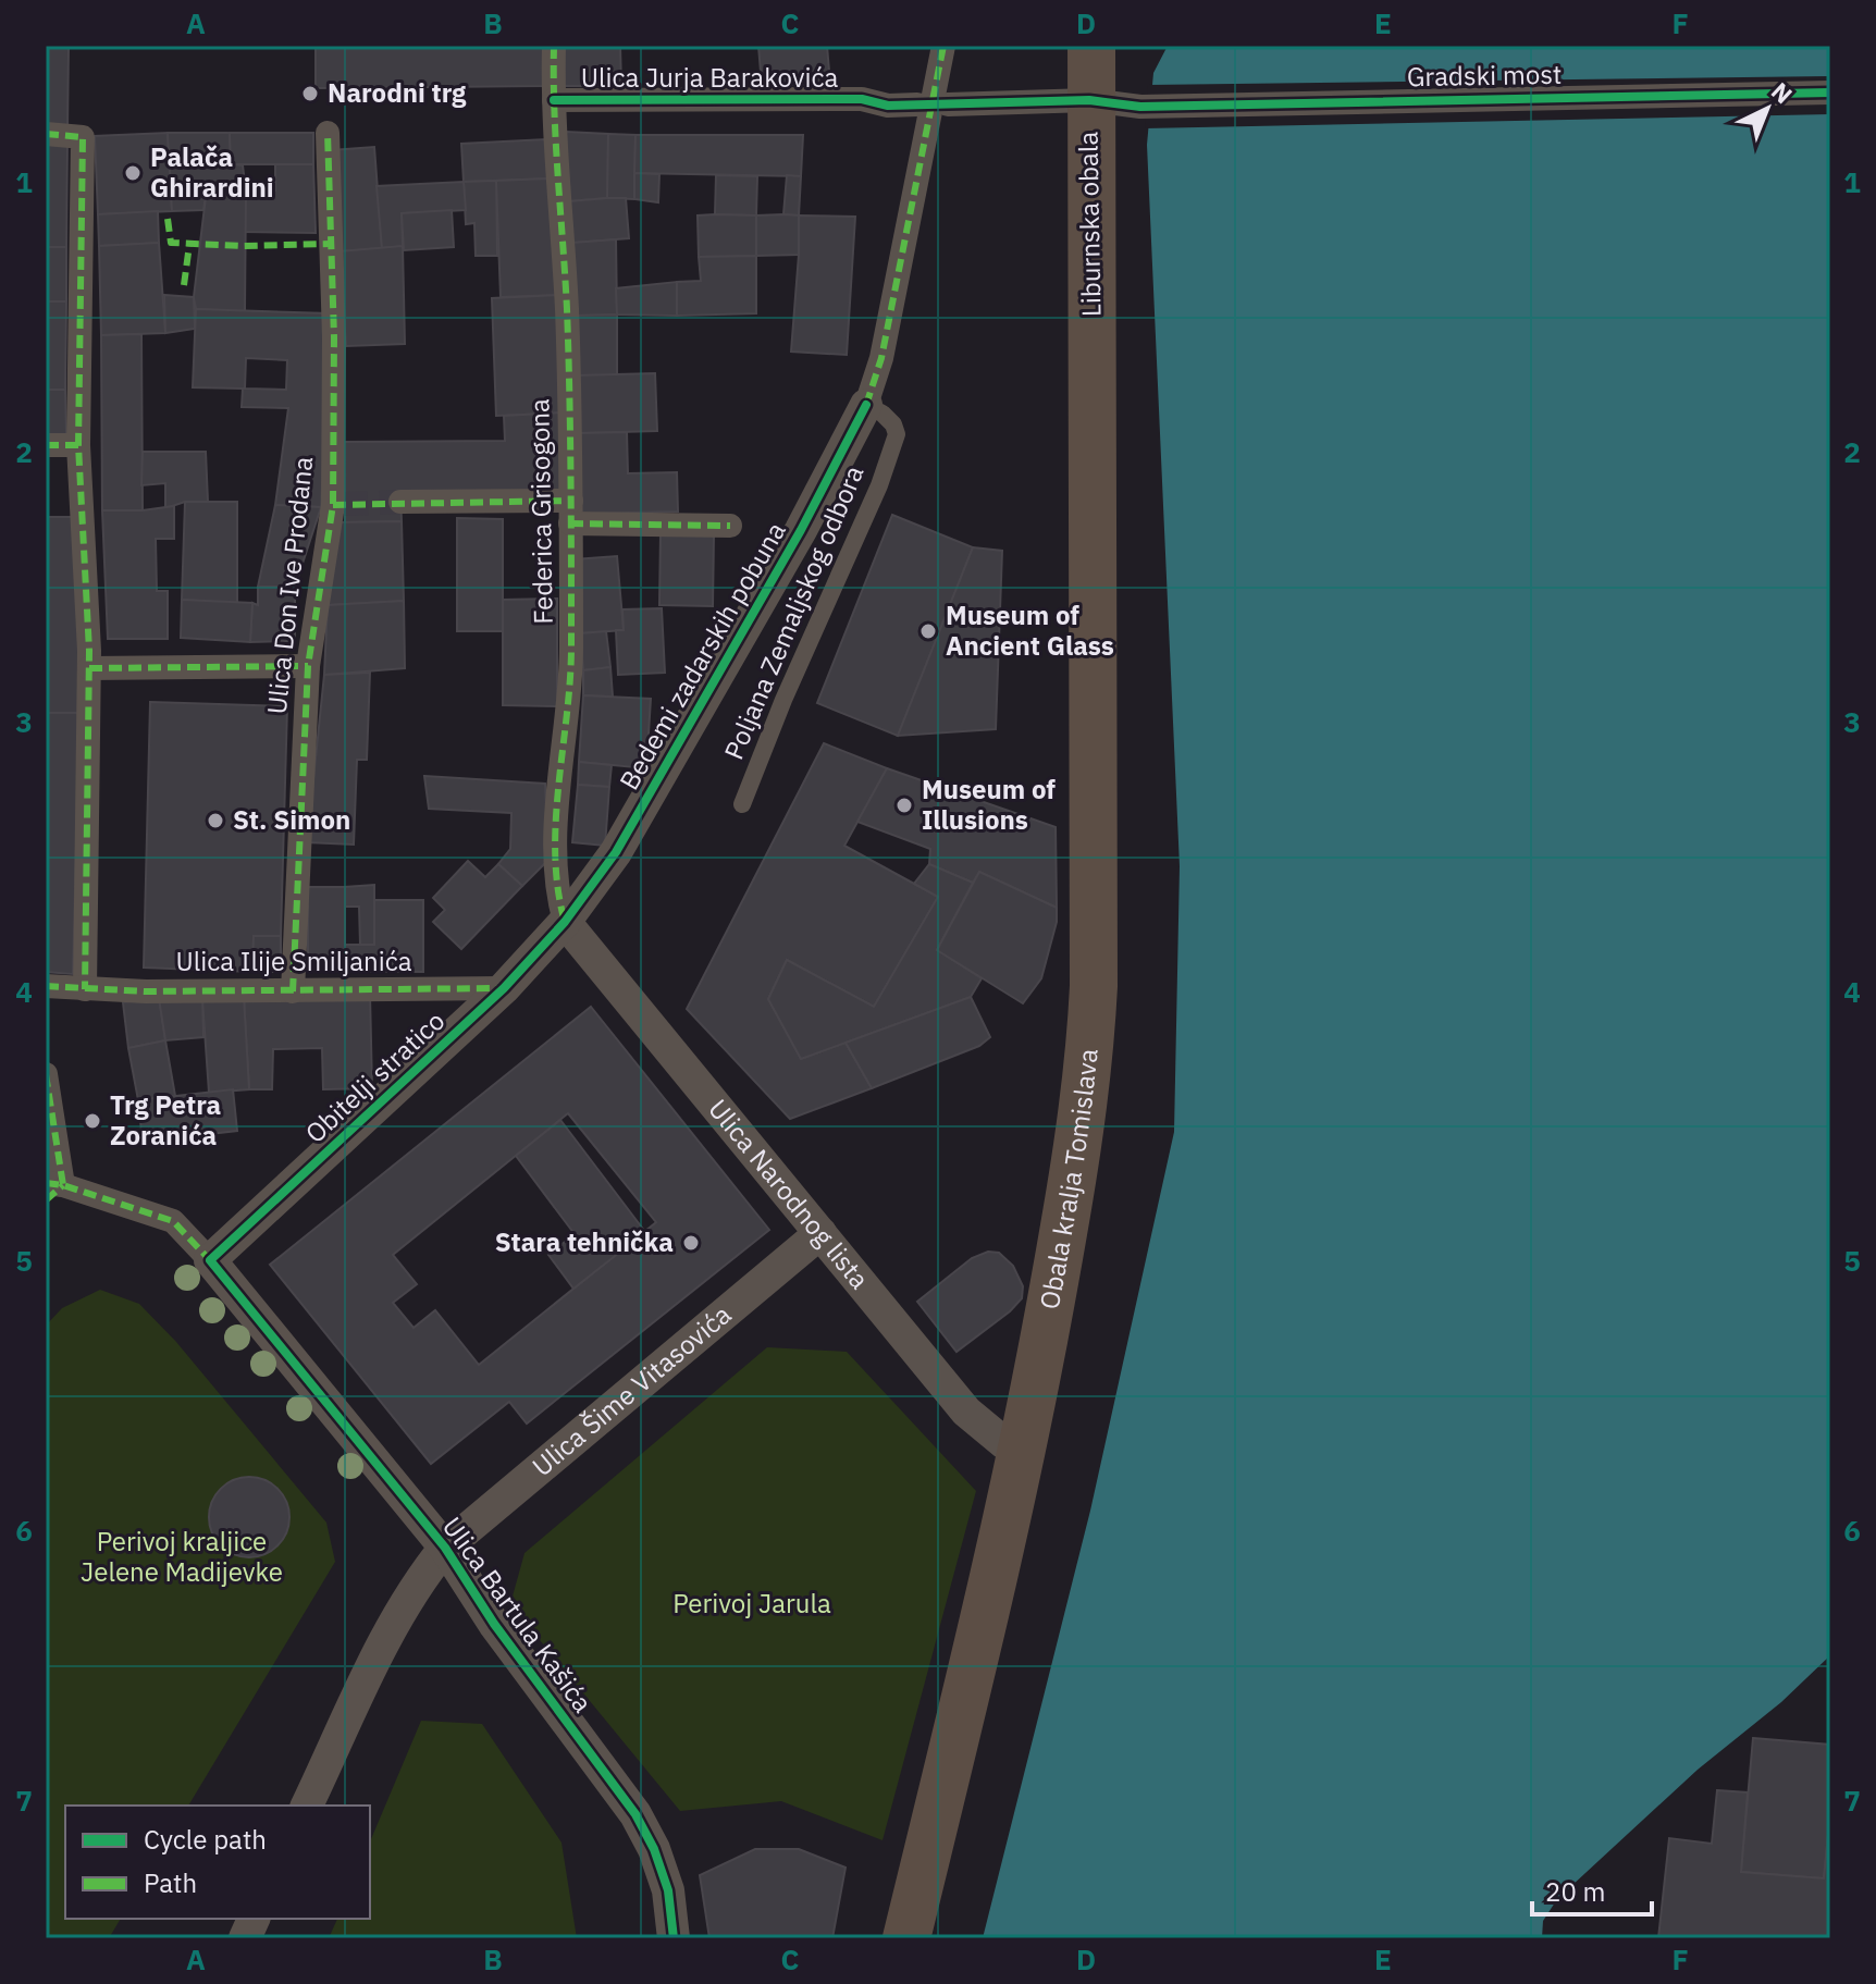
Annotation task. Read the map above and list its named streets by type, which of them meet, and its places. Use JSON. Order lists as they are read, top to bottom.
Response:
{
  "streets": {
    "main road": ["Liburnska obala", "Obala kralja Tomislava"],
    "street": [
      "Gradski most",
      "Ulica Jurja Barakovića",
      "Federica Grisogona",
      "Ulica Don Ive Prodana",
      "Bedemi zadarskih pobuna",
      "Ulica Ilije Smiljanića",
      "Obitelji stratico",
      "Ulica Narodnog lista",
      "Ulica Šime Vitasovića",
      "Ulica Bartula Kašića"
    ],
    "lane": ["Poljana Zemaljskog odbora"]
  },
  "crossings": [
    ["Gradski most", "Liburnska obala"],
    ["Ulica Jurja Barakovića", "Federica Grisogona"],
    ["Liburnska obala", "Obala kralja Tomislava"],
    ["Federica Grisogona", "Bedemi zadarskih pobuna"],
    ["Federica Grisogona", "Obitelji stratico"],
    ["Federica Grisogona", "Ulica Narodnog lista"],
    ["Ulica Don Ive Prodana", "Ulica Ilije Smiljanića"],
    ["Poljana Zemaljskog odbora", "Bedemi zadarskih pobuna"],
    ["Bedemi zadarskih pobuna", "Obitelji stratico"],
    ["Bedemi zadarskih pobuna", "Ulica Narodnog lista"],
    ["Ulica Ilije Smiljanića", "Obitelji stratico"],
    ["Obitelji stratico", "Ulica Narodnog lista"],
    ["Obitelji stratico", "Ulica Bartula Kašića"],
    ["Obala kralja Tomislava", "Ulica Narodnog lista"],
    ["Ulica Narodnog lista", "Ulica Šime Vitasovića"],
    ["Ulica Šime Vitasovića", "Ulica Bartula Kašića"]
  ],
  "parks": ["Perivoj kraljice Jelene Madijevke", "Perivoj Jarula"],
  "places": [
    "Narodni trg",
    "Palača Ghirardini",
    "Museum of Ancient Glass",
    "Museum of Illusions",
    "St. Simon",
    "Trg Petra Zoranića",
    "Stara tehnička"
  ],
  "legend": ["Cycle path", "Path"],
  "scale_bar": "20 m",
  "north": "top right",
  "grid": {
    "columns": [
      "A",
      "B",
      "C",
      "D",
      "E",
      "F"
    ],
    "rows": [
      "1",
      "2",
      "3",
      "4",
      "5",
      "6",
      "7"
    ]
  }
}
